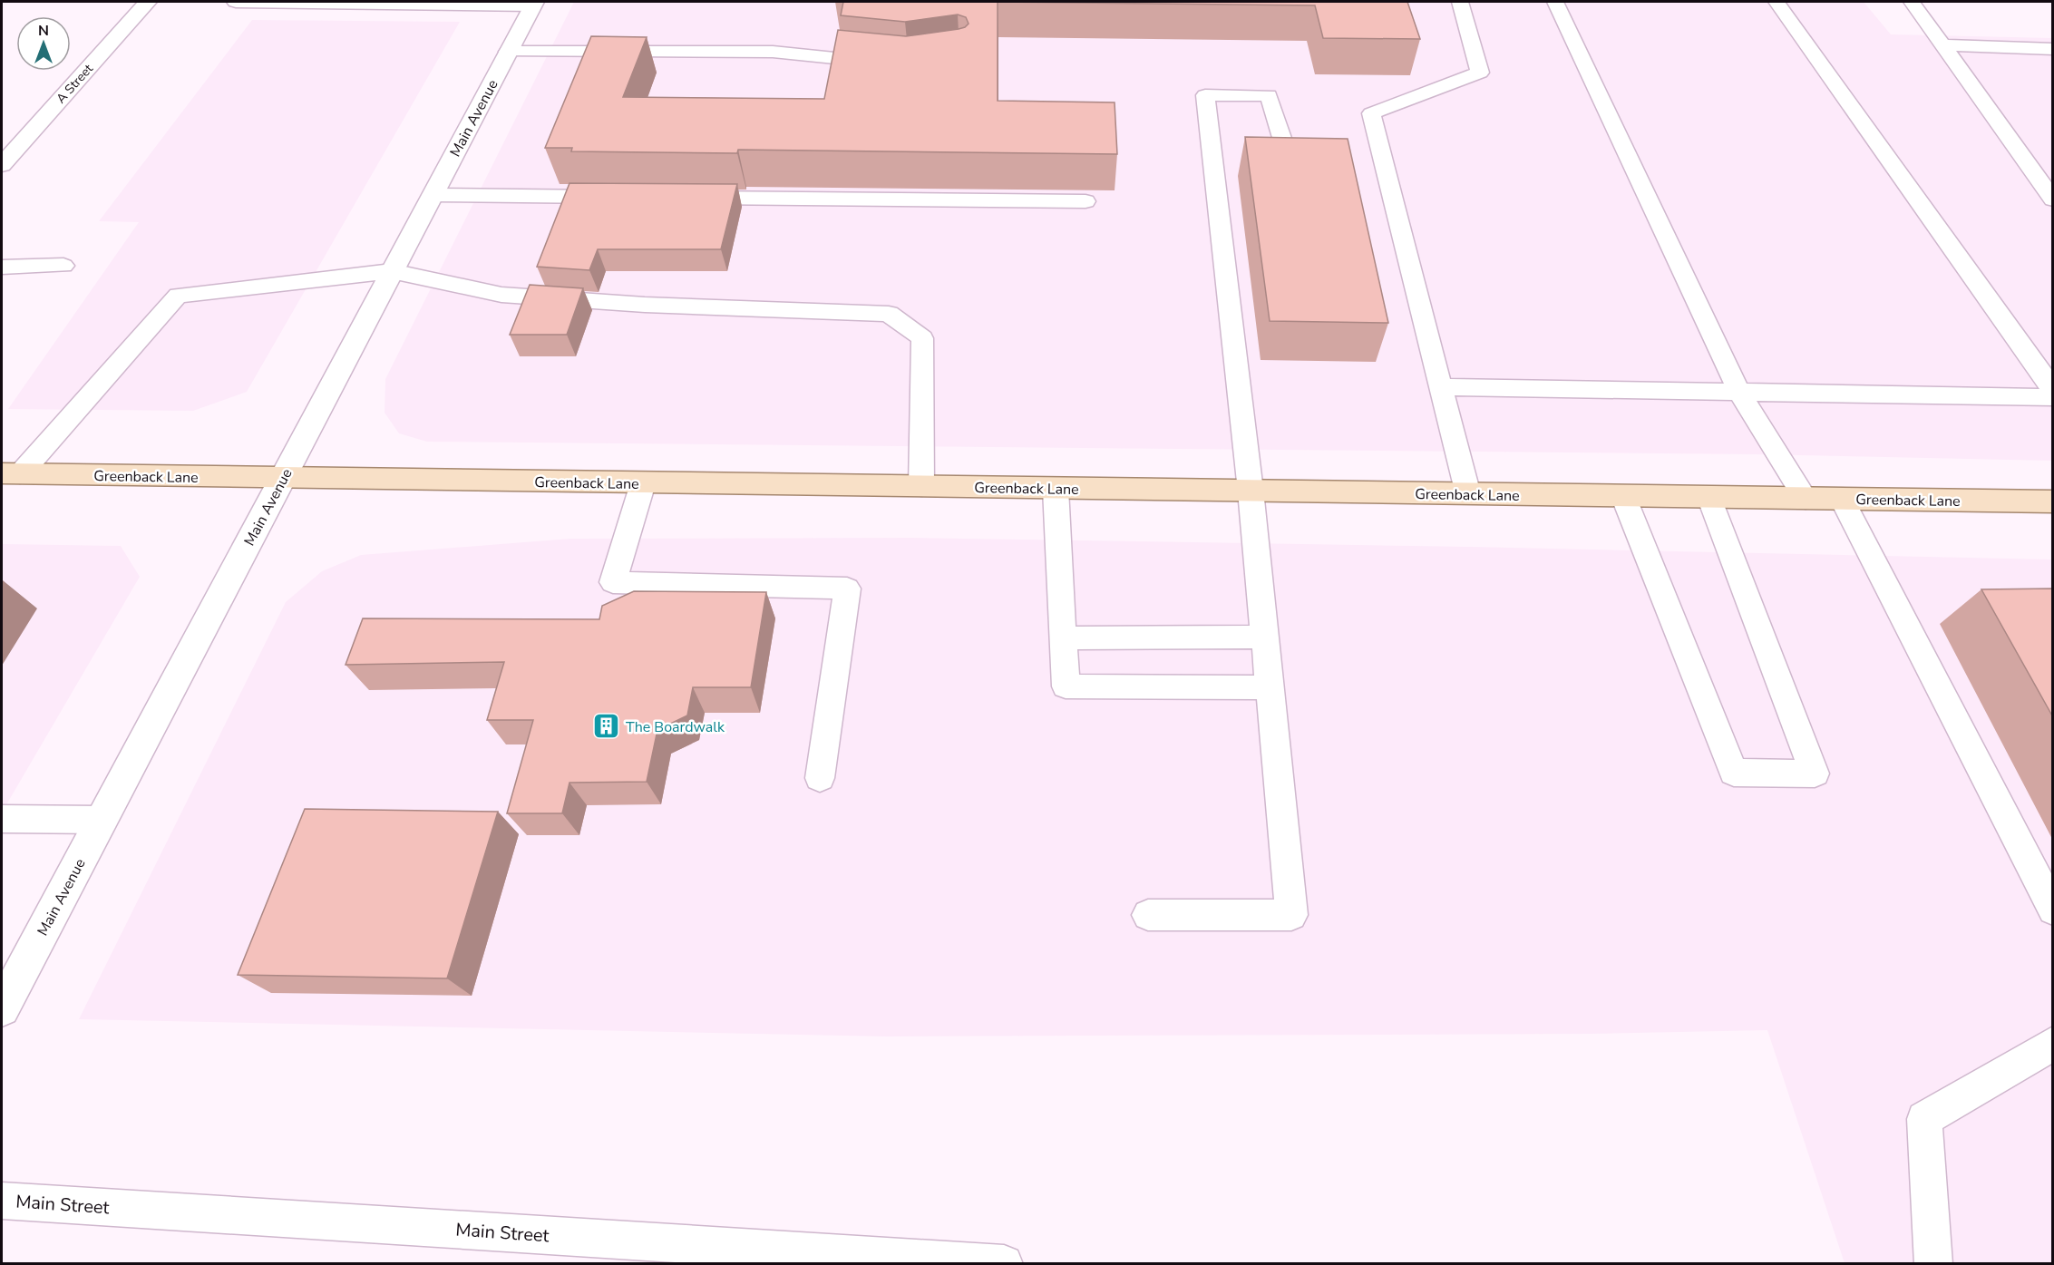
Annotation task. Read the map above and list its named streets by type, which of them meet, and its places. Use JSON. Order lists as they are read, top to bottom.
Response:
{
  "streets": {
    "main road": ["Greenback Lane"],
    "street": ["A Street", "Main Avenue"],
    "lane": ["Main Street"]
  },
  "crossings": [
    ["Main Avenue", "Greenback Lane"]
  ],
  "places": {
    "building": ["The Boardwalk"]
  },
  "north": "top"
}
